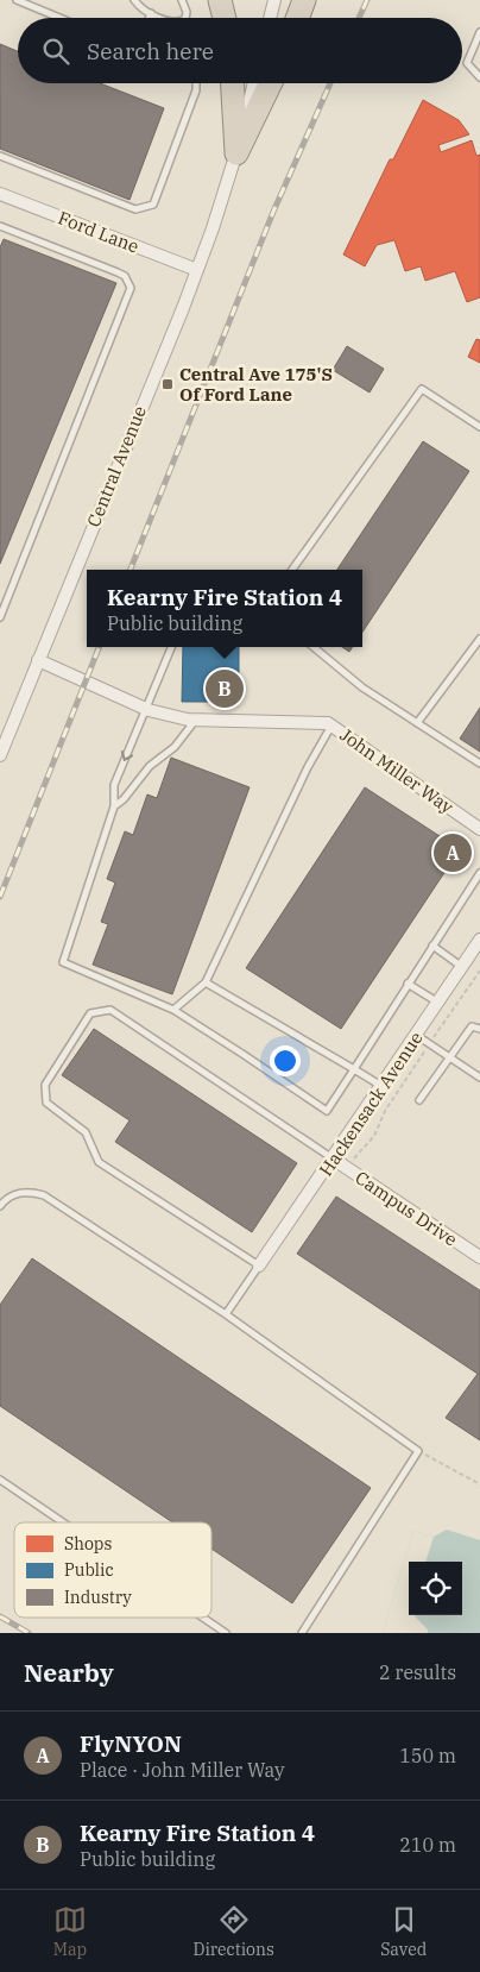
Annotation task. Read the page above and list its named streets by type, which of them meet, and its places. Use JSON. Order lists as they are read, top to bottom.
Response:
{
  "streets": {
    "street": [
      "Ford Lane",
      "Central Avenue",
      "John Miller Way",
      "Hackensack Avenue",
      "Campus Drive"
    ]
  },
  "crossings": [
    ["Ford Lane", "Central Avenue"],
    ["Central Avenue", "John Miller Way"],
    ["Hackensack Avenue", "Campus Drive"]
  ],
  "places": {
    "transit": ["Central Ave 175'S Of Ford Lane"]
  },
  "legend": ["Shops", "Public", "Industry"],
  "page": {
    "search": "Search here",
    "popup": ["Kearny Fire Station 4", "Public building"],
    "pins": ["B", "A"],
    "heading": ["Nearby", "2 results"],
    "list": [
      {
        "mark": "A",
        "name": "FlyNYON",
        "note": "Place · John Miller Way",
        "value": "150 m"
      },
      {
        "mark": "B",
        "name": "Kearny Fire Station 4",
        "note": "Public building",
        "value": "210 m"
      }
    ],
    "nav": ["Map", "Directions", "Saved"]
  }
}
